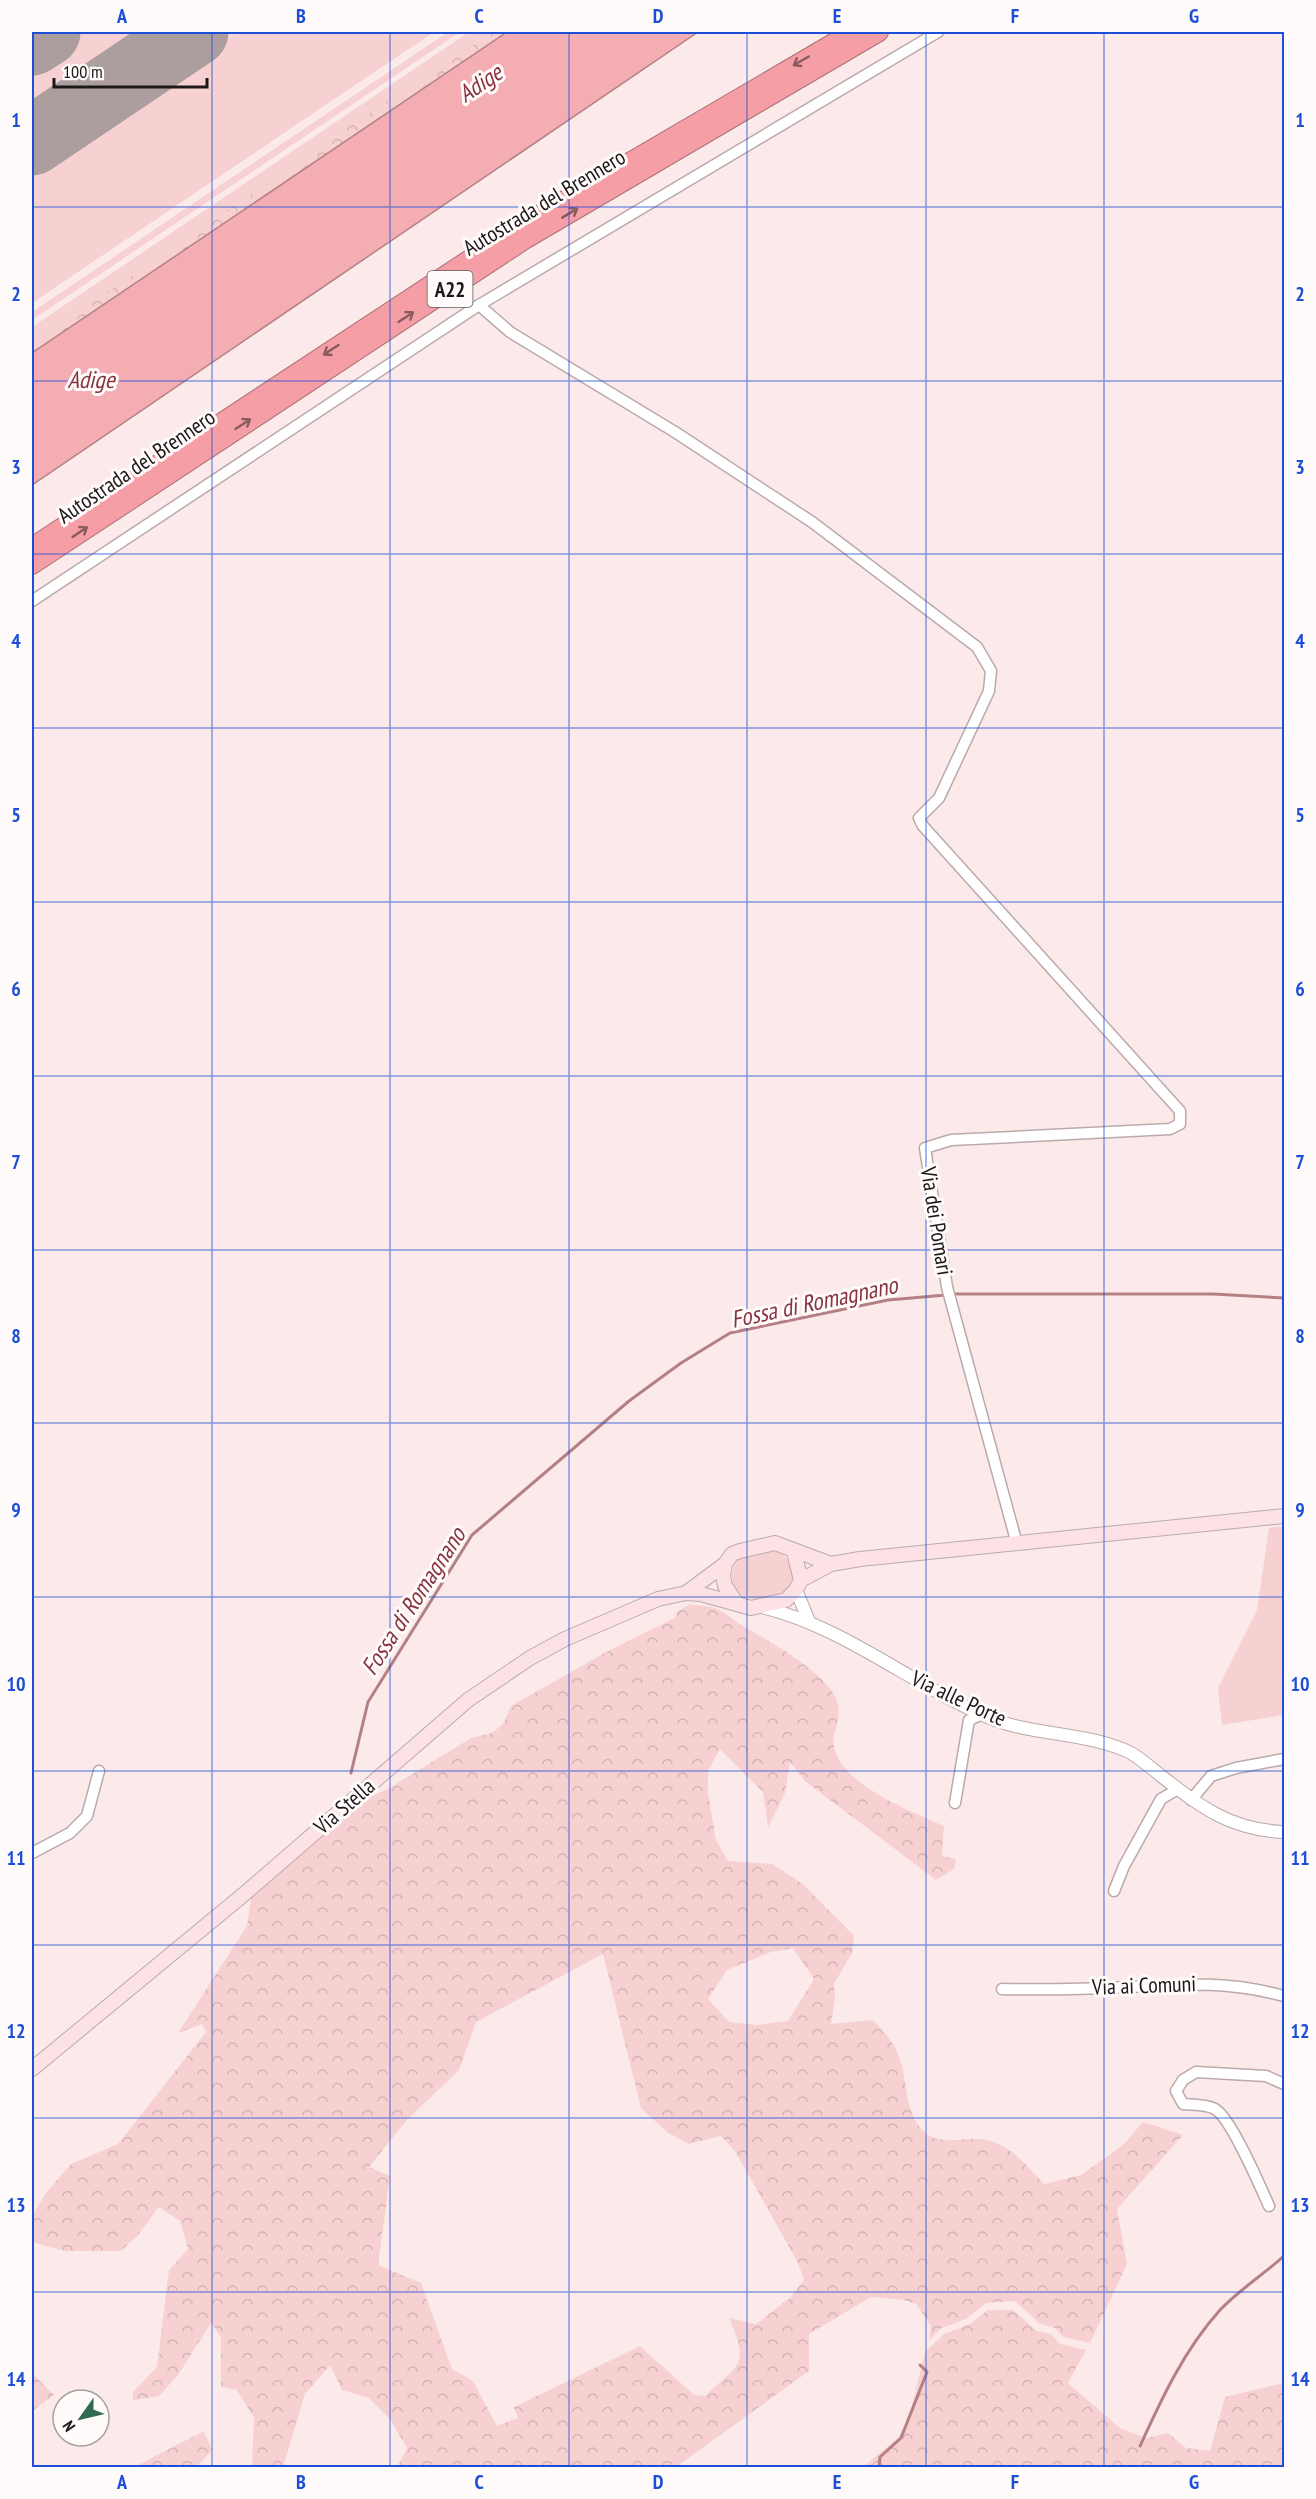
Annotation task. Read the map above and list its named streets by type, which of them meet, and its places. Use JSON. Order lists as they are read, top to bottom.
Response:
{
  "streets": {
    "highway": ["Autostrada del Brennero", "A22"],
    "main road": ["Via Stella"],
    "street": ["Via dei Pomari", "Via alle Porte", "Via ai Comuni"]
  },
  "crossings": [
    ["Via alle Porte", "Via Stella"]
  ],
  "water": ["Adige", "Fossa di Romagnano"],
  "scale_bar": "100 m",
  "north": "bottom left",
  "grid": {
    "columns": [
      "A",
      "B",
      "C",
      "D",
      "E",
      "F",
      "G"
    ],
    "rows": [
      "1",
      "2",
      "3",
      "4",
      "5",
      "6",
      "7",
      "8",
      "9",
      "10",
      "11",
      "12",
      "13",
      "14"
    ]
  }
}
